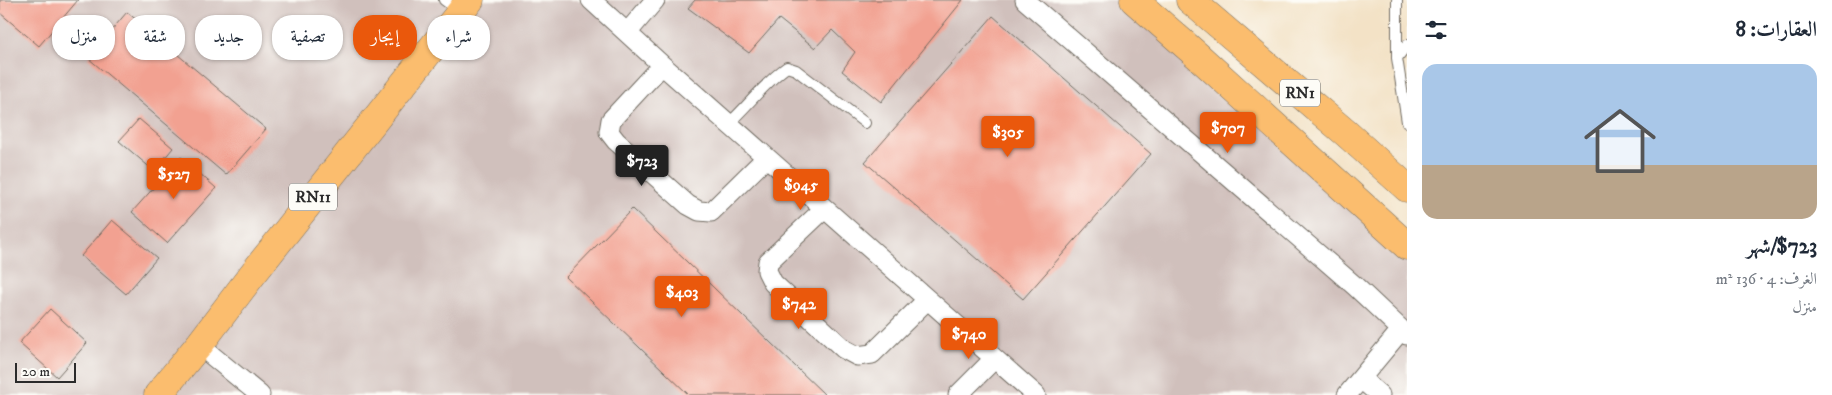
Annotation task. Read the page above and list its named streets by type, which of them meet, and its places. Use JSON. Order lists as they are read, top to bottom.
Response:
{
  "streets": {
    "main road": ["RN1", "RN11"]
  },
  "scale_bar": "20 m",
  "page": {
    "heading": "العقارات: 8",
    "chip": [
      "شراء",
      "إيجار",
      "تصفية",
      "جديد",
      "شقة",
      "منزل"
    ],
    "list": [
      {
        "name": "$723/شهر",
        "note": "الغرف: 4 · 136 m² · منزل"
      }
    ],
    "price": [
      "$707",
      "$305",
      "$723",
      "$527",
      "$945",
      "$403",
      "$742",
      "$740"
    ],
    "scale": "20 m"
  }
}
